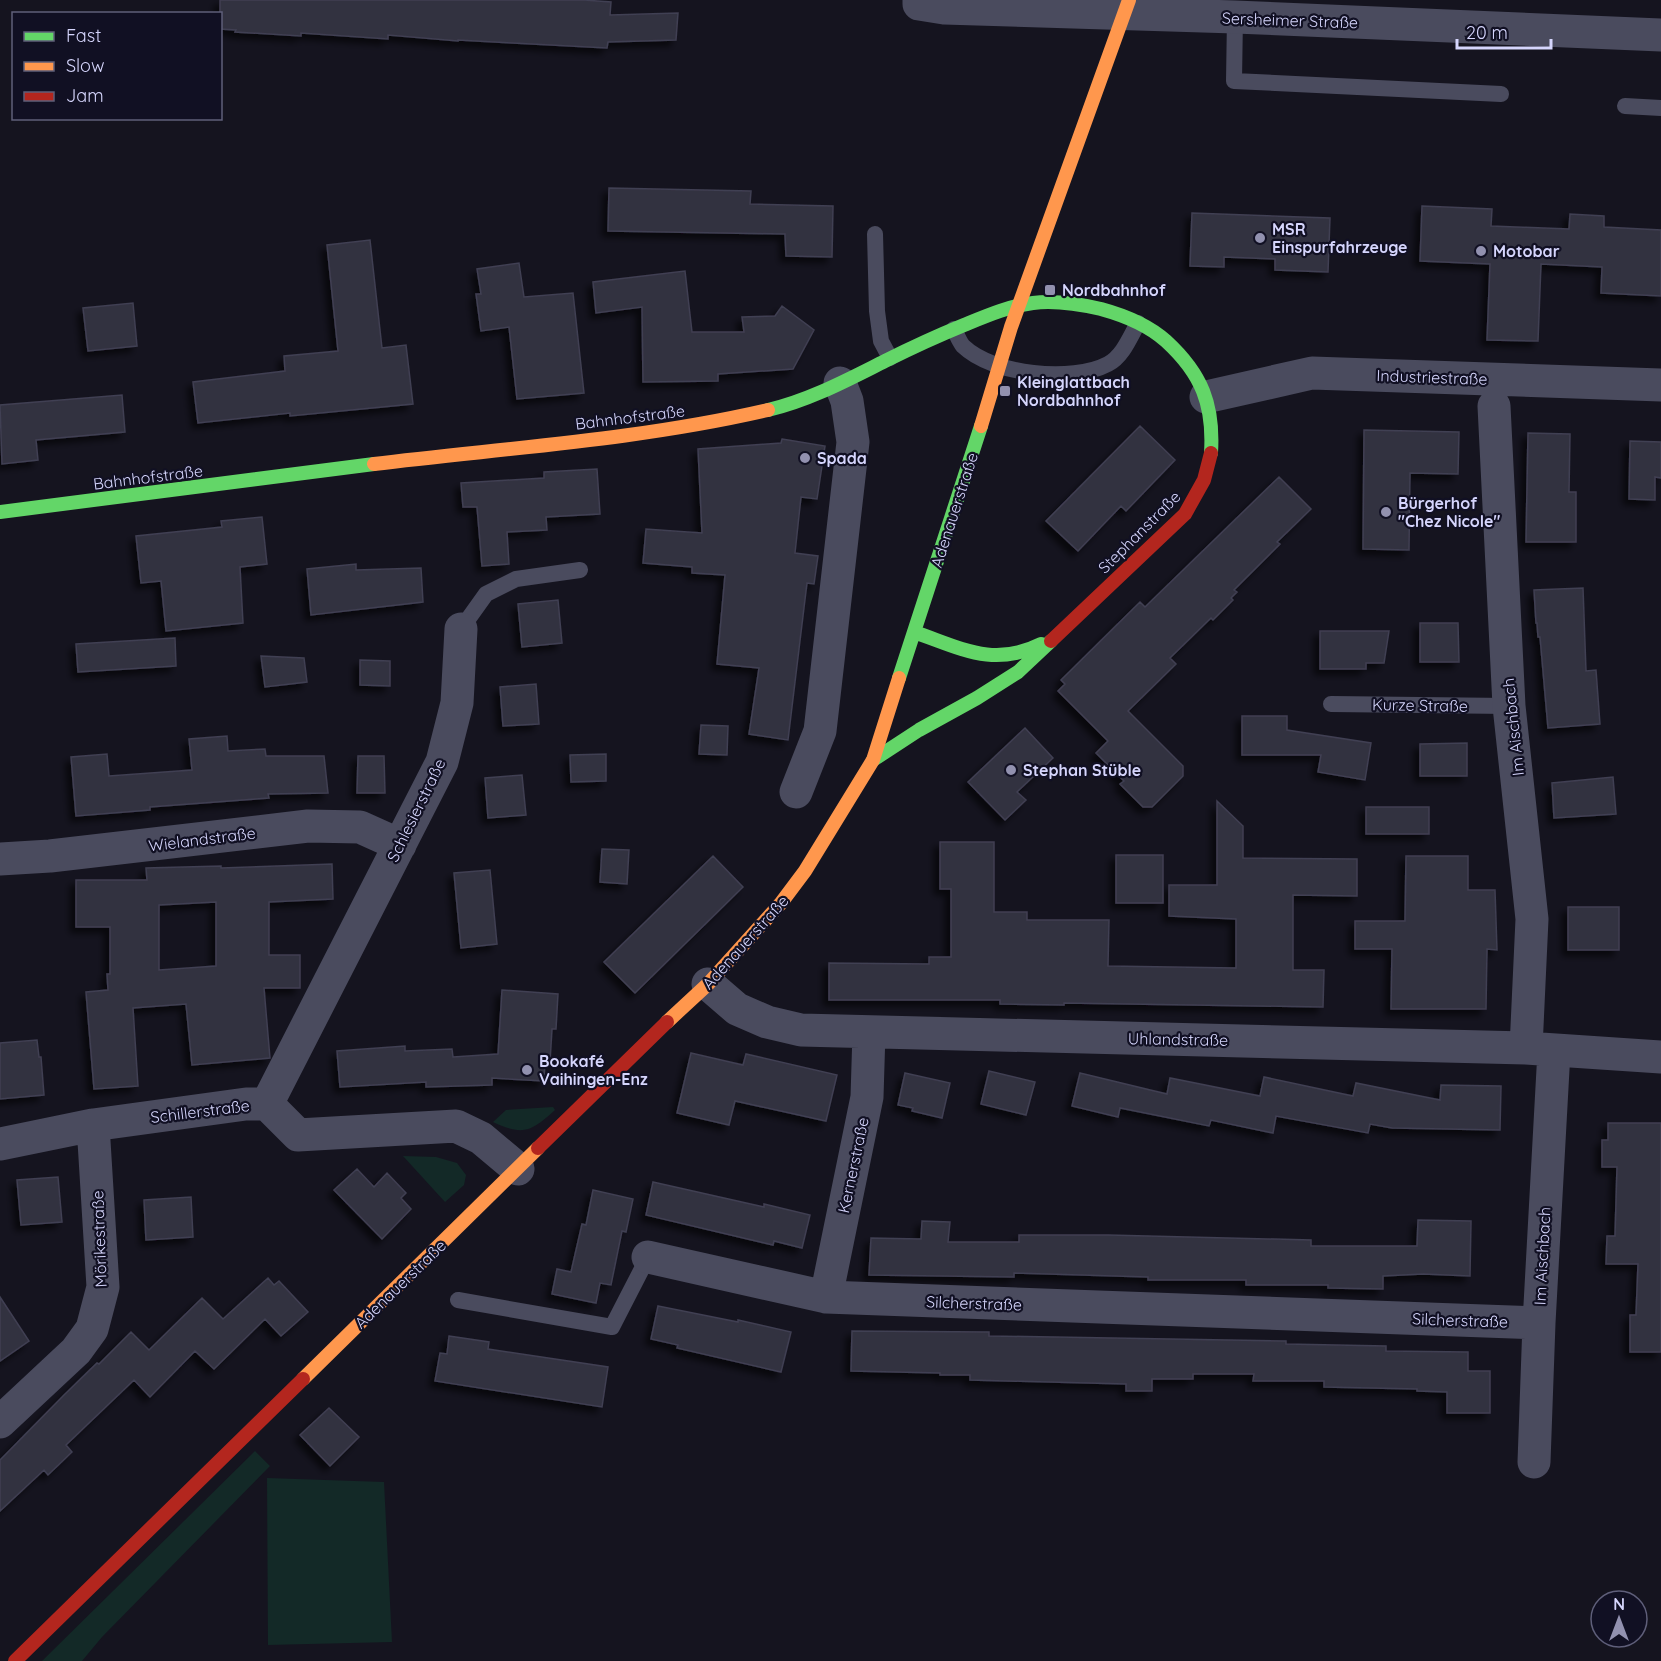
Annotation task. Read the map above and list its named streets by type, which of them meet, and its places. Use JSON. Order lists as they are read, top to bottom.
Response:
{
  "streets": {
    "main road": ["Bahnhofstraße", "Adenauerstraße", "Stephanstraße"],
    "street": [
      "Sersheimer Straße",
      "Industriestraße",
      "Im Aischbach",
      "Schlesierstraße",
      "Wielandstraße",
      "Uhlandstraße",
      "Schillerstraße",
      "Kernerstraße",
      "Mörikestraße",
      "Silcherstraße"
    ],
    "lane": ["Kurze Straße"]
  },
  "crossings": [
    ["Industriestraße", "Bahnhofstraße"],
    ["Industriestraße", "Stephanstraße"],
    ["Bahnhofstraße", "Stephanstraße"],
    ["Adenauerstraße", "Uhlandstraße"],
    ["Adenauerstraße", "Schillerstraße"],
    ["Kurze Straße", "Im Aischbach"],
    ["Im Aischbach", "Uhlandstraße"],
    ["Im Aischbach", "Silcherstraße"],
    ["Schlesierstraße", "Wielandstraße"],
    ["Schlesierstraße", "Schillerstraße"],
    ["Uhlandstraße", "Kernerstraße"],
    ["Schillerstraße", "Mörikestraße"],
    ["Kernerstraße", "Silcherstraße"]
  ],
  "places": {
    "other": [
      "MSR Einspurfahrzeuge",
      "Motobar",
      "Spada",
      "Bürgerhof \"Chez Nicole\"",
      "Stephan Stüble",
      "Bookafé Vaihingen-Enz"
    ],
    "transit": ["Nordbahnhof", "Kleinglattbach Nordbahnhof"]
  },
  "legend": ["Fast", "Slow", "Jam"],
  "scale_bar": "20 m",
  "north": "top"
}
